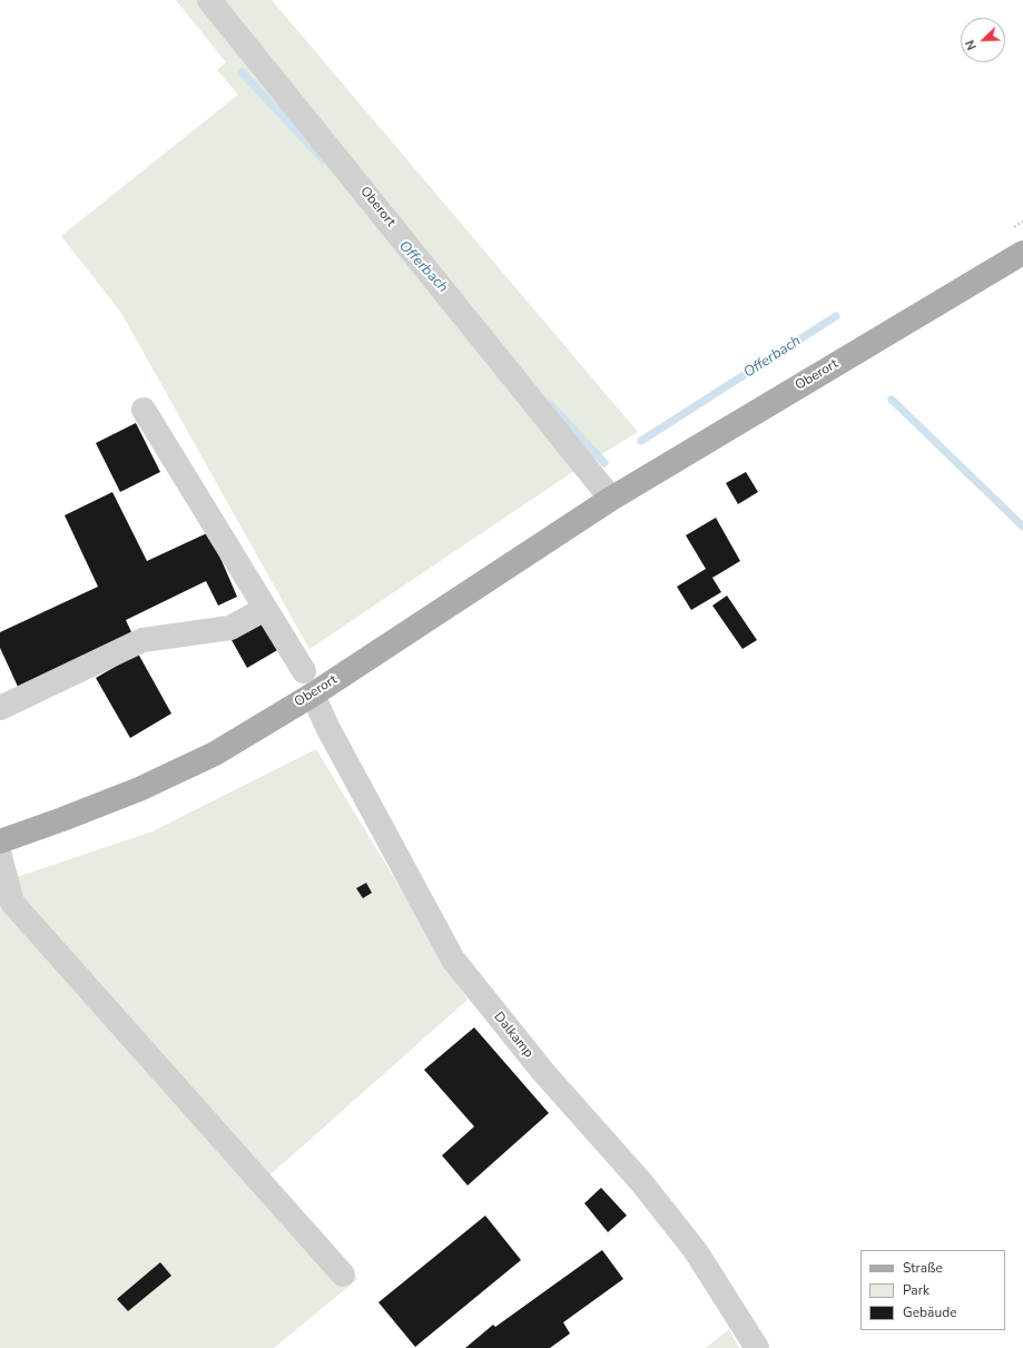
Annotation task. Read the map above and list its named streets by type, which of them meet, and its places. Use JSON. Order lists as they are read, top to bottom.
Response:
{
  "streets": {
    "main road": ["Oberort"],
    "street": ["Dalkamp"]
  },
  "crossings": [
    ["Oberort", "Dalkamp"]
  ],
  "water": ["Offerbach"],
  "legend": ["Straße", "Park", "Gebäude"],
  "north": "bottom left"
}
